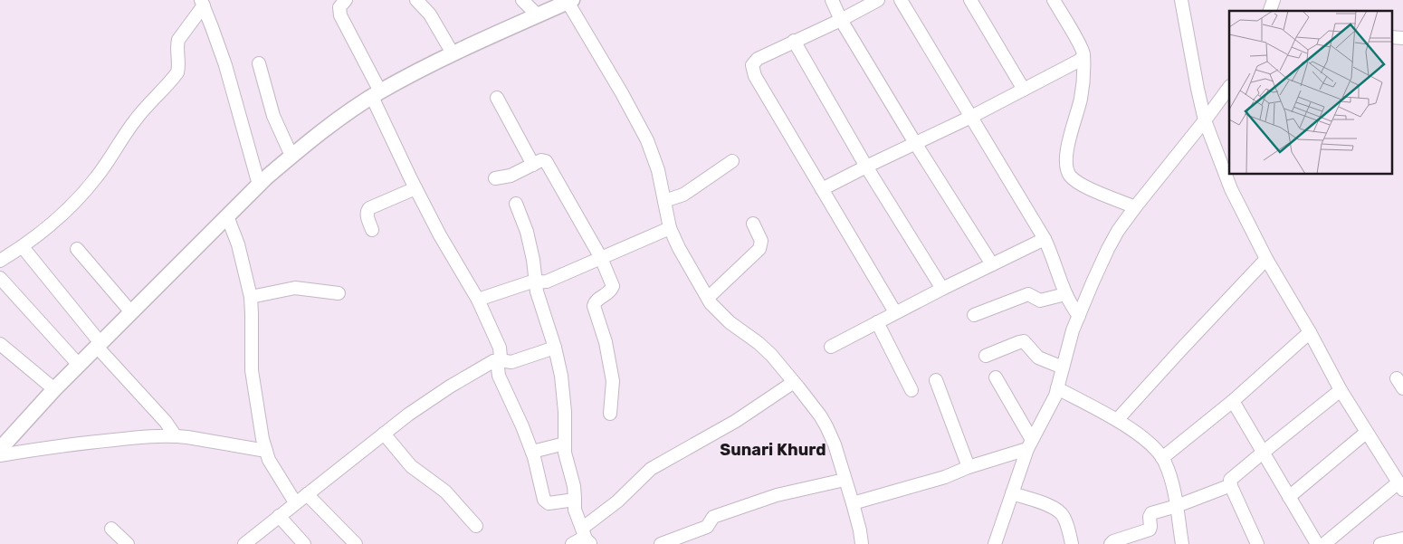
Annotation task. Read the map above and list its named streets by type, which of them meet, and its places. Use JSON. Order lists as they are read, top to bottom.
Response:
{
  "districts": ["Sunari Khurd"]
}
